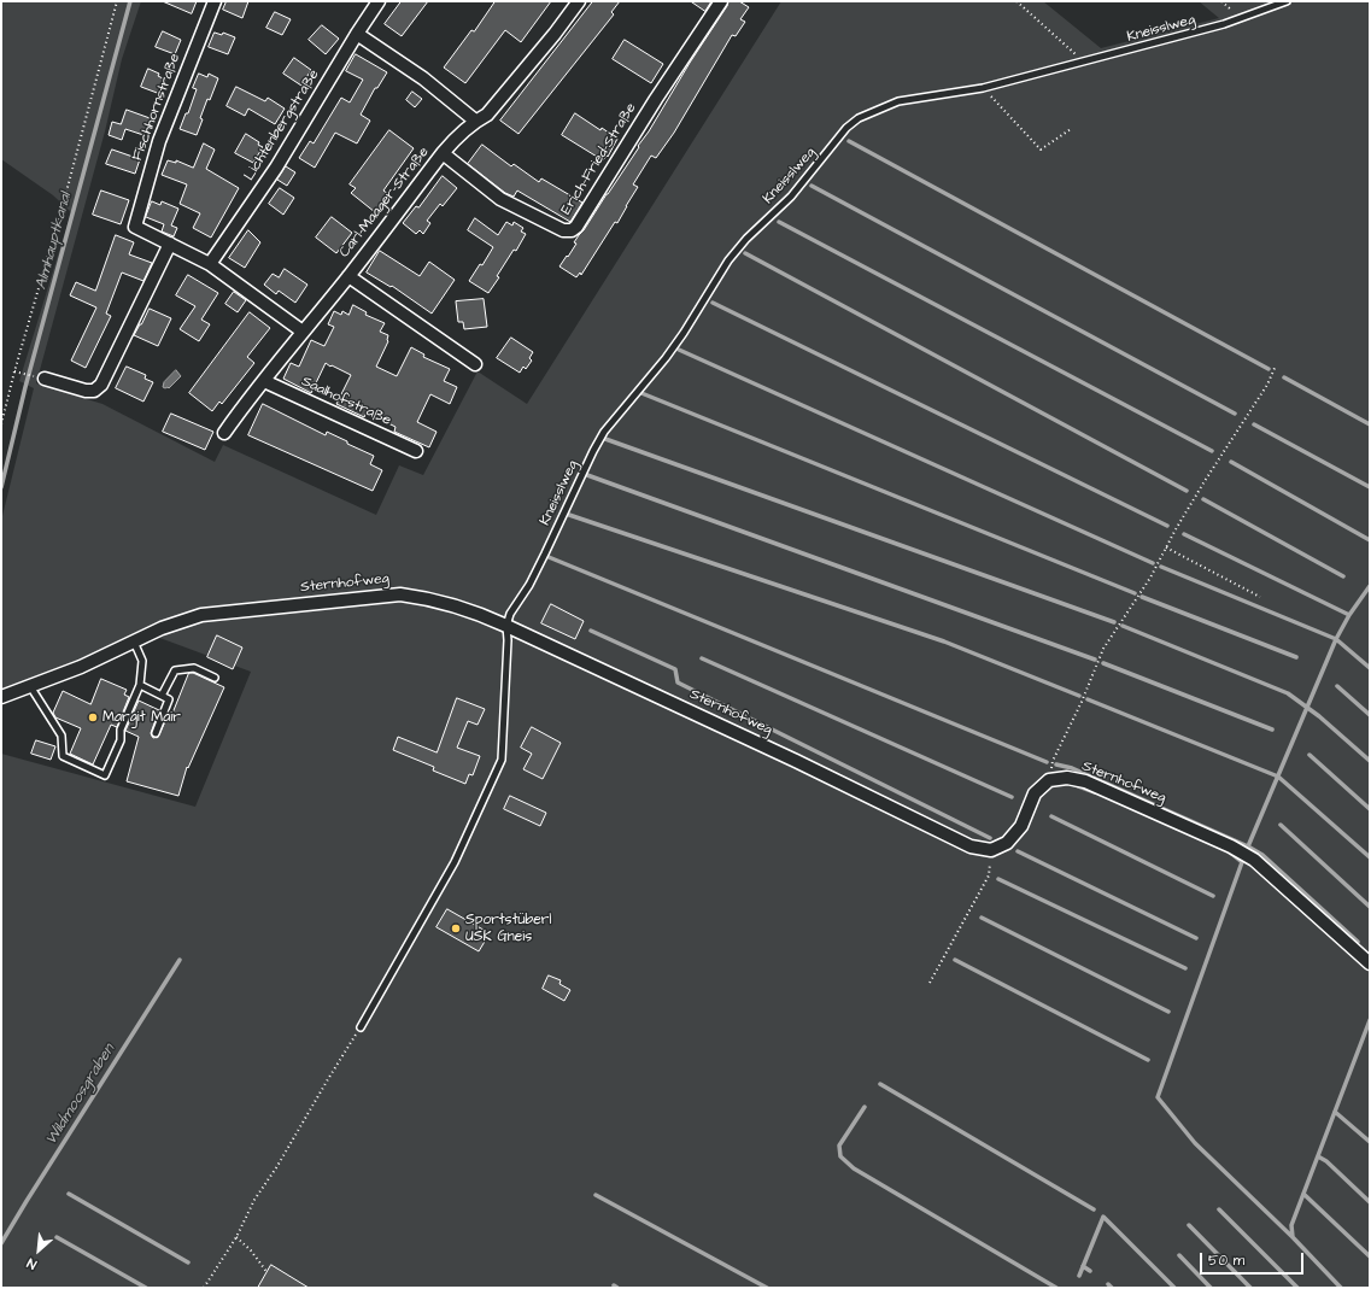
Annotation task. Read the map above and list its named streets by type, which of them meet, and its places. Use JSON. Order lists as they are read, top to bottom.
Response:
{
  "streets": {
    "street": [
      "Fischhornstraße",
      "Lichtenbergstraße",
      "Erich-Fried-Straße",
      "Carl-Maager-Straße",
      "Saalhofstraße",
      "Sternhofweg"
    ],
    "lane": ["Kneisslweg"]
  },
  "crossings": [
    ["Kneisslweg", "Sternhofweg"],
    ["Erich-Fried-Straße", "Carl-Maager-Straße"],
    ["Carl-Maager-Straße", "Saalhofstraße"]
  ],
  "water": ["Almhauptkanal", "Wildmoosgraben"],
  "places": ["Margit Mair", "Sportstüberl USK Gneis"],
  "scale_bar": "50 m",
  "north": "bottom left"
}
